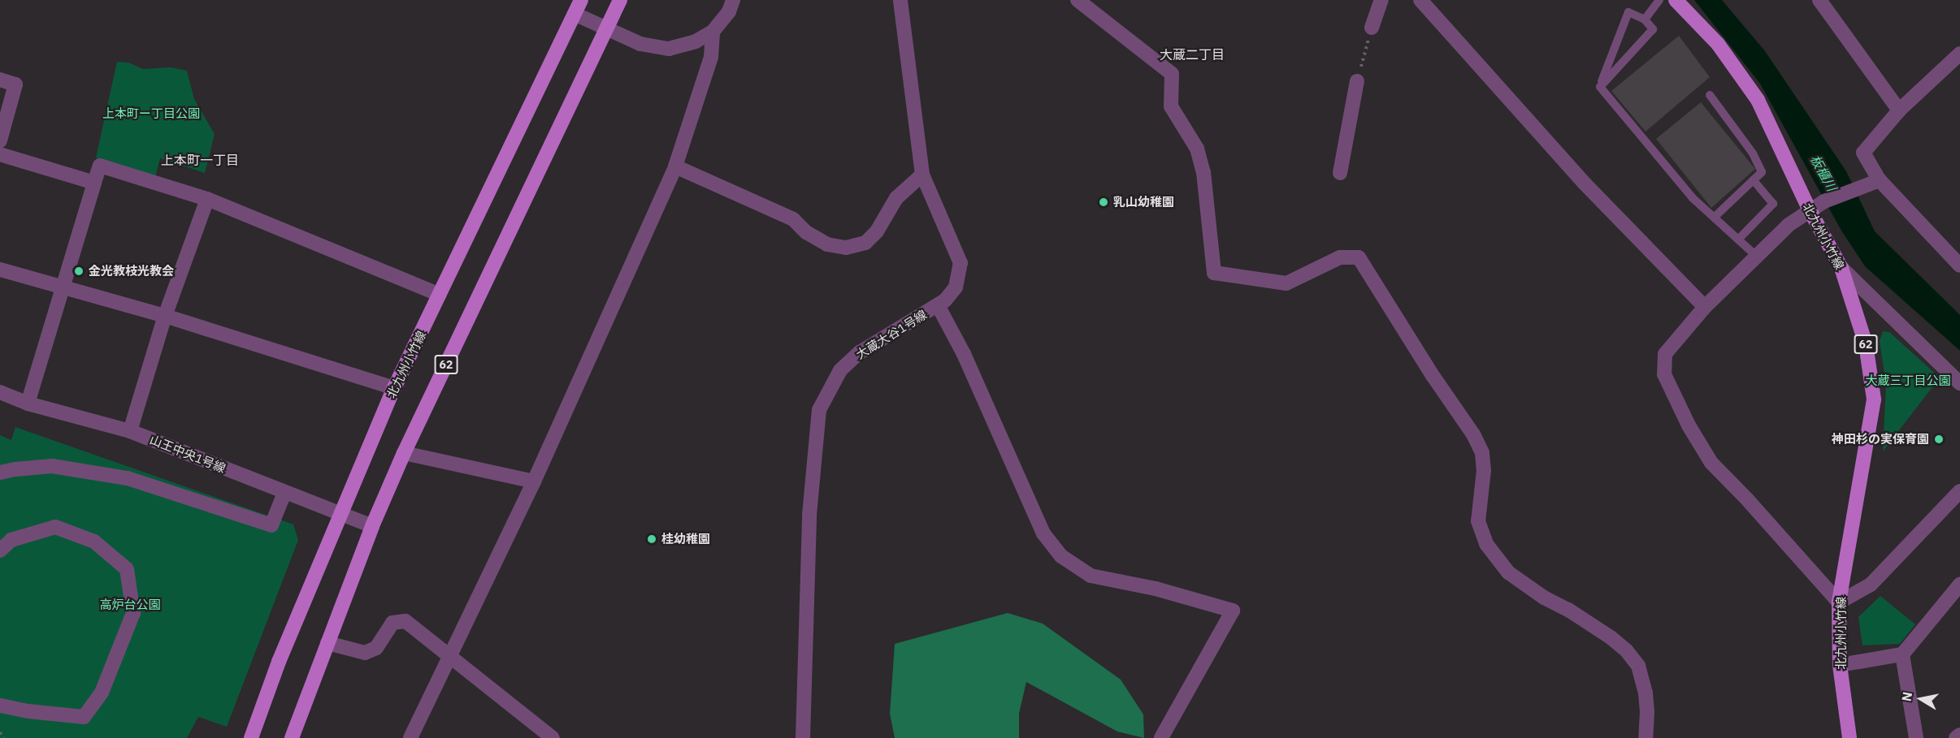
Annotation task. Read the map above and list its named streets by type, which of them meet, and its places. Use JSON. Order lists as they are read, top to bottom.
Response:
{
  "streets": {
    "main road": ["北九州小竹線", "62"],
    "street": ["大蔵大谷1号線", "山王中央1号線"]
  },
  "crossings": [
    ["北九州小竹線", "山王中央1号線"],
    ["62", "山王中央1号線"]
  ],
  "districts": ["大蔵二丁目", "上本町一丁目"],
  "water": ["板櫃川"],
  "parks": ["上本町ー丁目公園", "大蔵三丁目公園", "高炉台公園"],
  "places": [
    "乳山幼稚園",
    "金光教枝光教会",
    "神田杉の実保育園",
    "桂幼稚園"
  ],
  "north": "left"
}
